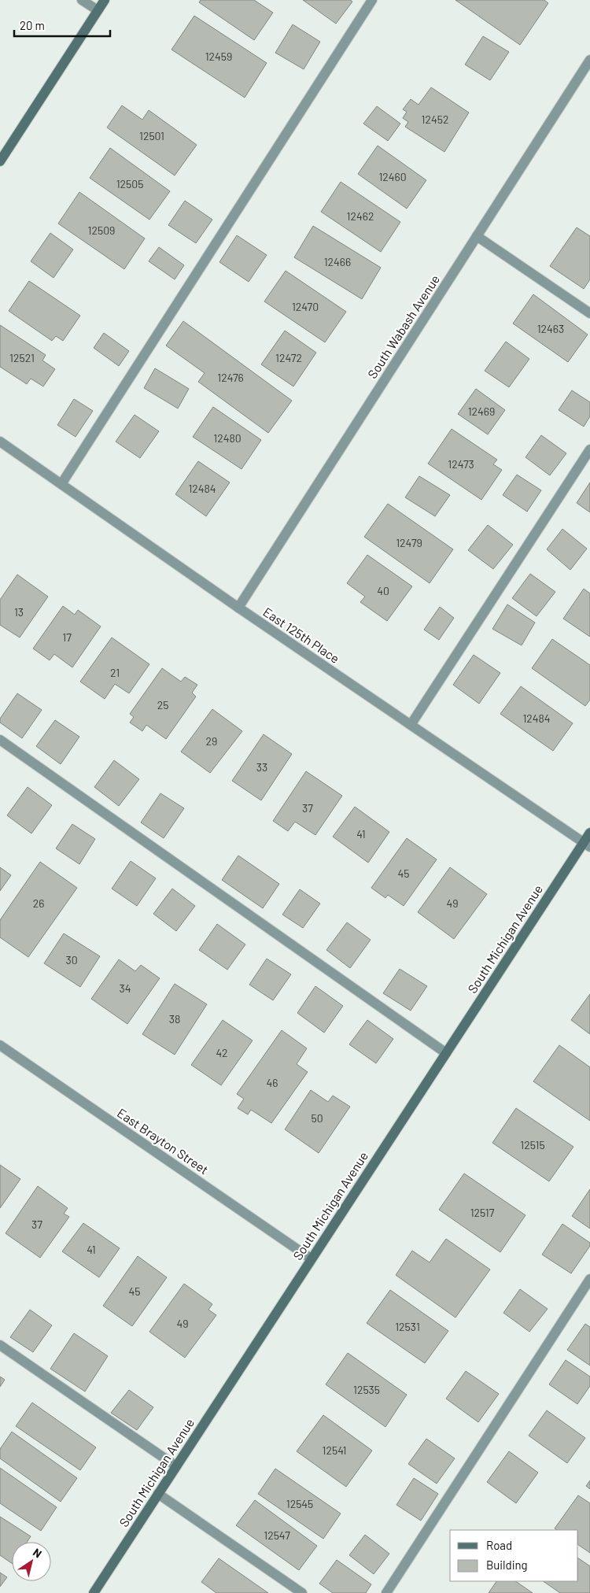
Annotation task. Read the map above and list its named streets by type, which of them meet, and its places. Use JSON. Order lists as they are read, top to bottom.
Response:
{
  "streets": {
    "main road": ["South Michigan Avenue"],
    "street": ["South Wabash Avenue", "East 125th Place", "East Brayton Street"]
  },
  "crossings": [
    ["South Wabash Avenue", "East 125th Place"],
    ["East 125th Place", "South Michigan Avenue"],
    ["South Michigan Avenue", "East Brayton Street"]
  ],
  "house_numbers": [
    "12459",
    "12452",
    "12501",
    "12460",
    "12505",
    "12462",
    "12509",
    "12466",
    "12470",
    "12463",
    "12521",
    "12472",
    "12476",
    "12469",
    "12480",
    "12473",
    "12484",
    "12479",
    "40",
    "13",
    "17",
    "21",
    "25",
    "12484",
    "29",
    "33",
    "37",
    "41",
    "45",
    "26",
    "49",
    "30",
    "34",
    "38",
    "42",
    "46",
    "50",
    "12515",
    "12517",
    "37",
    "41",
    "45",
    "49",
    "12531",
    "12535",
    "12541",
    "12545",
    "12547"
  ],
  "legend": ["Road", "Building"],
  "scale_bar": "20 m",
  "north": "top right"
}
